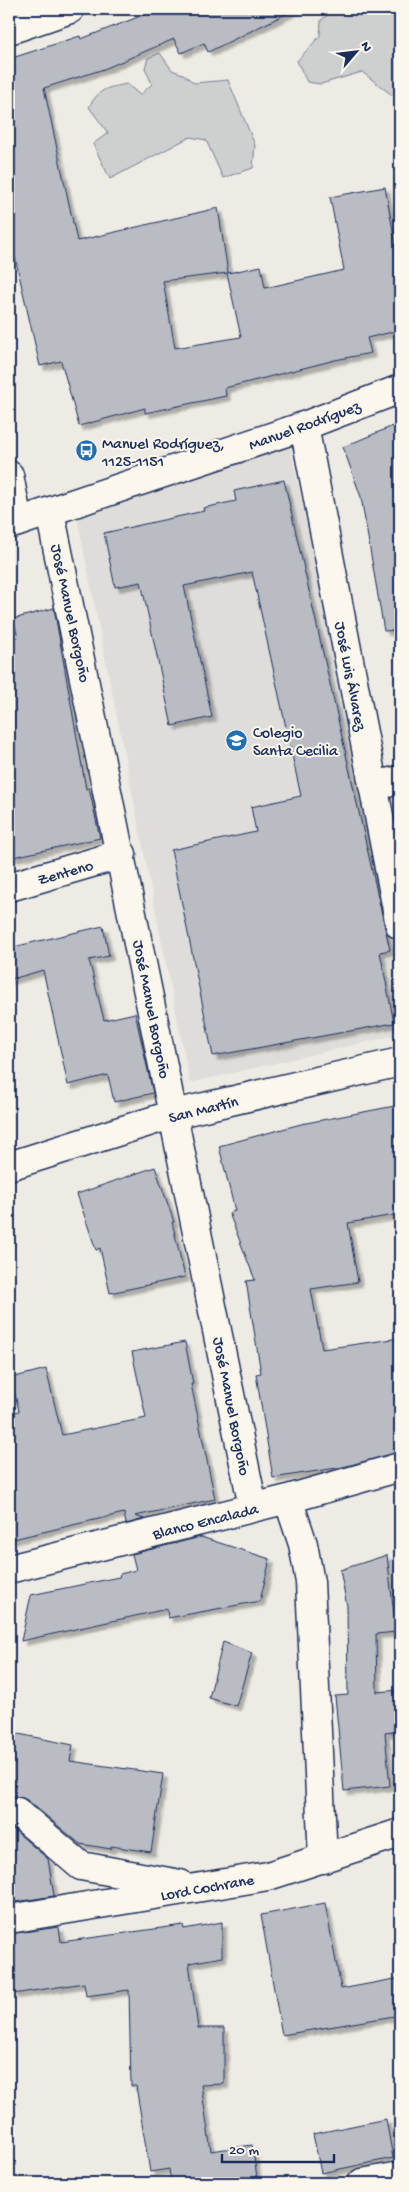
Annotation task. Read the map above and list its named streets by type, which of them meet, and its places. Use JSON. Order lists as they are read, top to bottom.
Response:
{
  "streets": {
    "street": [
      "Manuel Rodríguez",
      "José Manuel Borgoño",
      "José Luis Álvarez",
      "Zenteno",
      "San Martín",
      "Blanco Encalada",
      "Lord Cochrane"
    ]
  },
  "crossings": [
    ["Manuel Rodríguez", "José Manuel Borgoño"],
    ["Manuel Rodríguez", "José Luis Álvarez"],
    ["José Manuel Borgoño", "Zenteno"],
    ["José Manuel Borgoño", "San Martín"],
    ["José Manuel Borgoño", "Blanco Encalada"]
  ],
  "places": {
    "bus stop": ["Manuel Rodríguez, 1125-1151"],
    "school or university": ["Colegio Santa Cecilia"]
  },
  "scale_bar": "20 m",
  "north": "top right"
}
